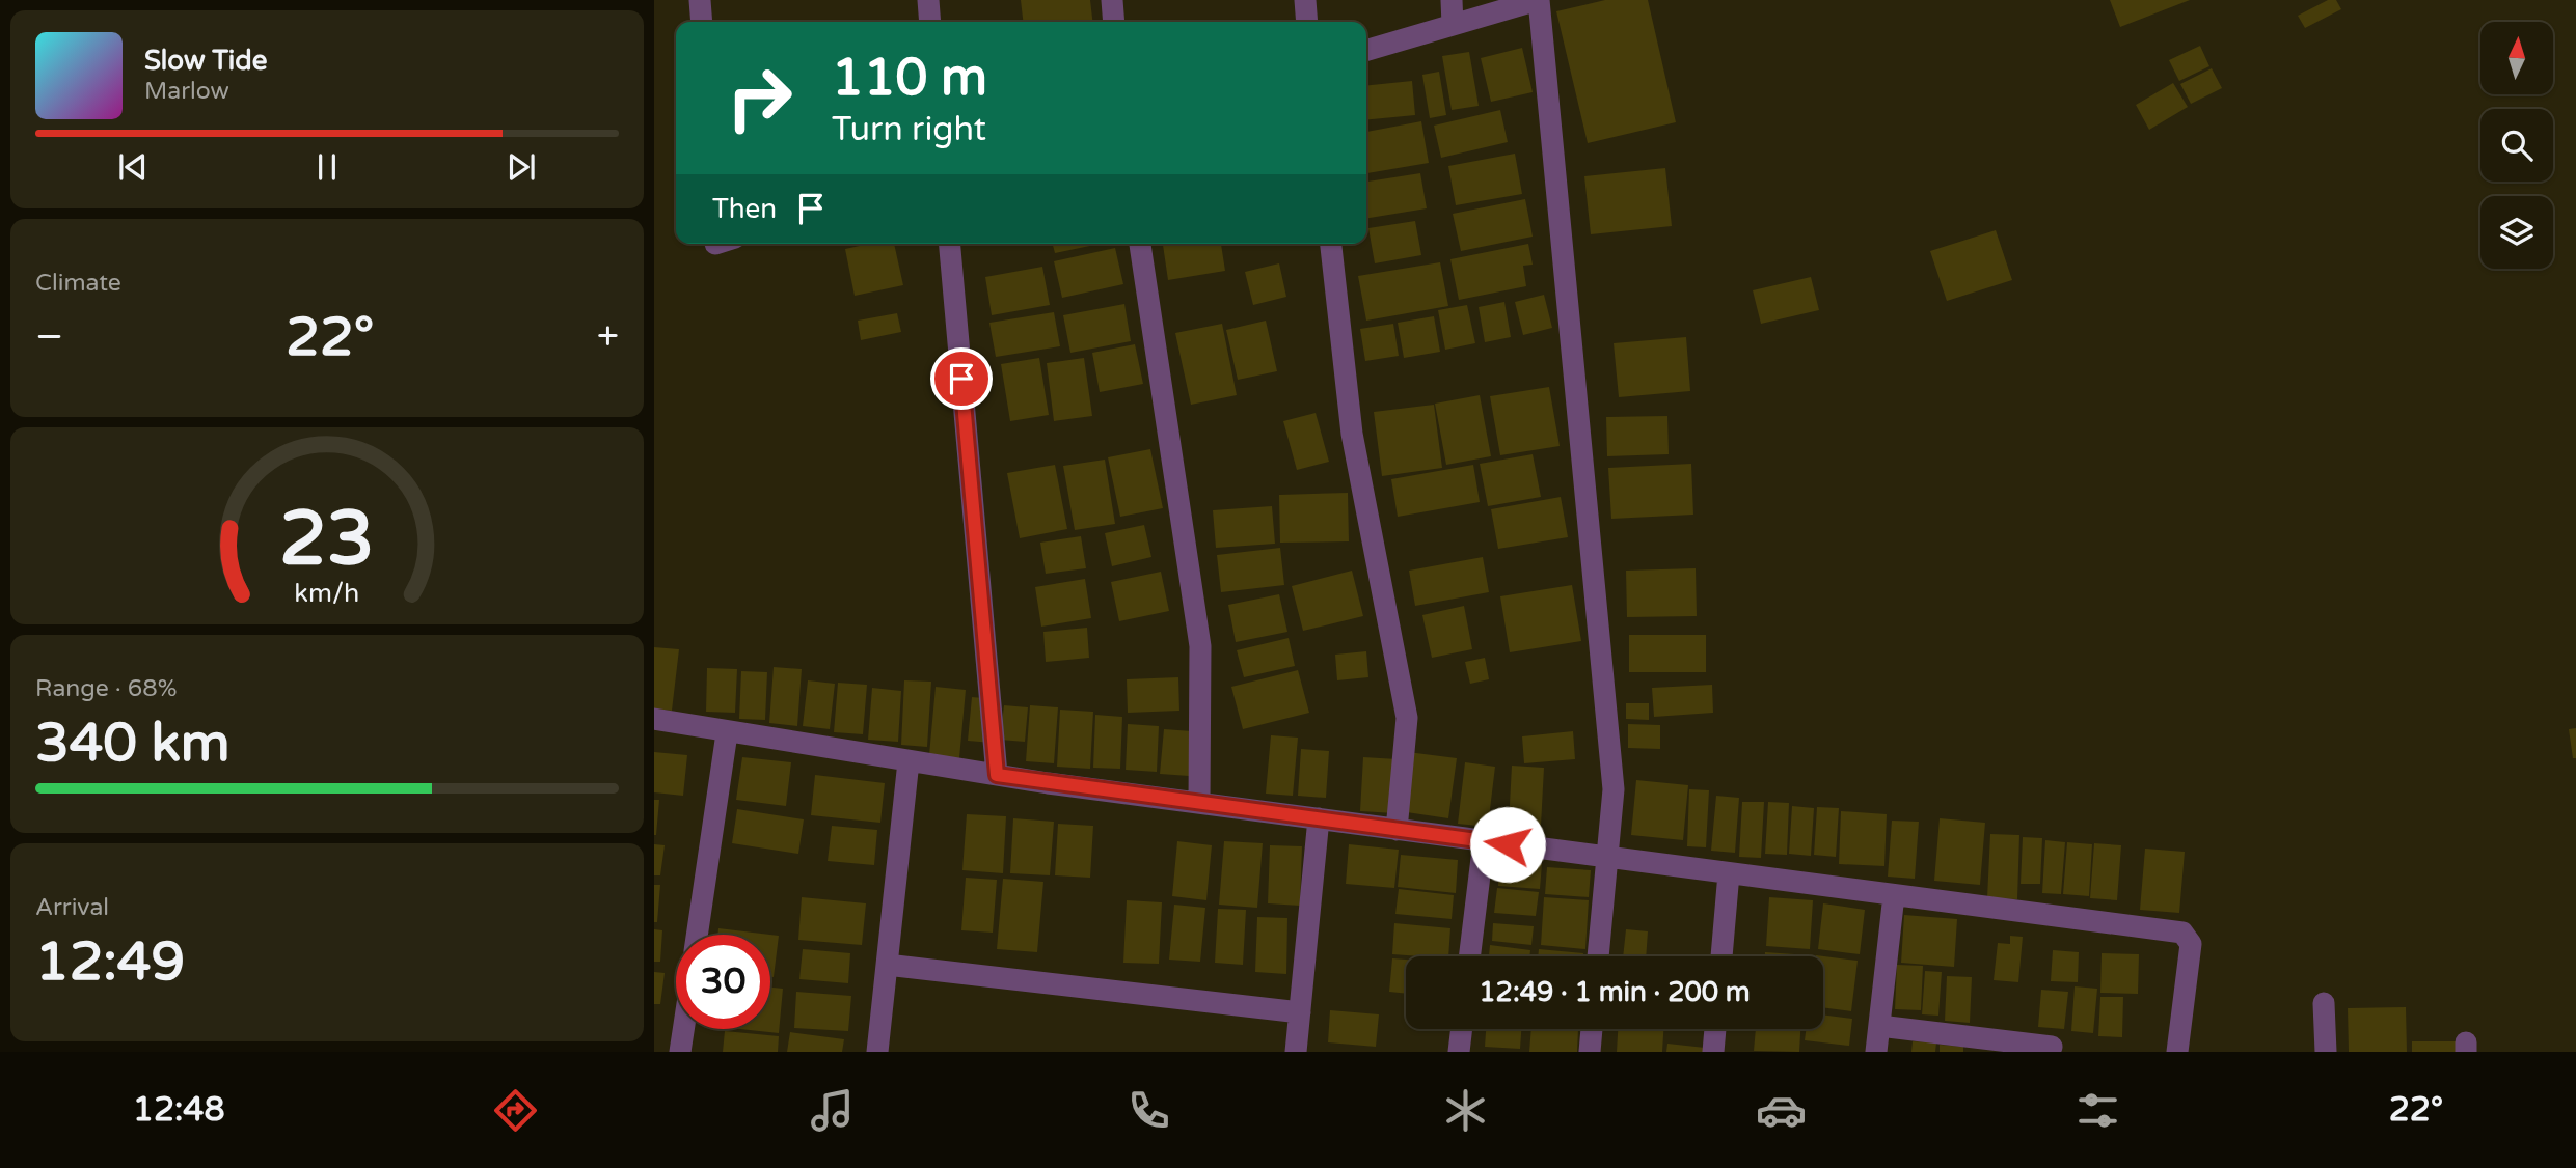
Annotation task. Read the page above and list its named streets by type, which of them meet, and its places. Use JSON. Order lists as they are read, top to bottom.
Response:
{
  "north": "top",
  "page": {
    "turn": ["110 m", "Turn right"],
    "song": ["Slow Tide", "Marlow"],
    "then": "Then",
    "tile": [
      "Climate",
      ["Range · 68%", "340 km"],
      ["Arrival", "12:49"]
    ],
    "heat": ["−", "22°", "+"],
    "limit": "30",
    "trip": "12:49 · 1 min · 200 m",
    "tabs": ["12:48", "22°"],
    "gauge": ["23", "km/h"]
  }
}
